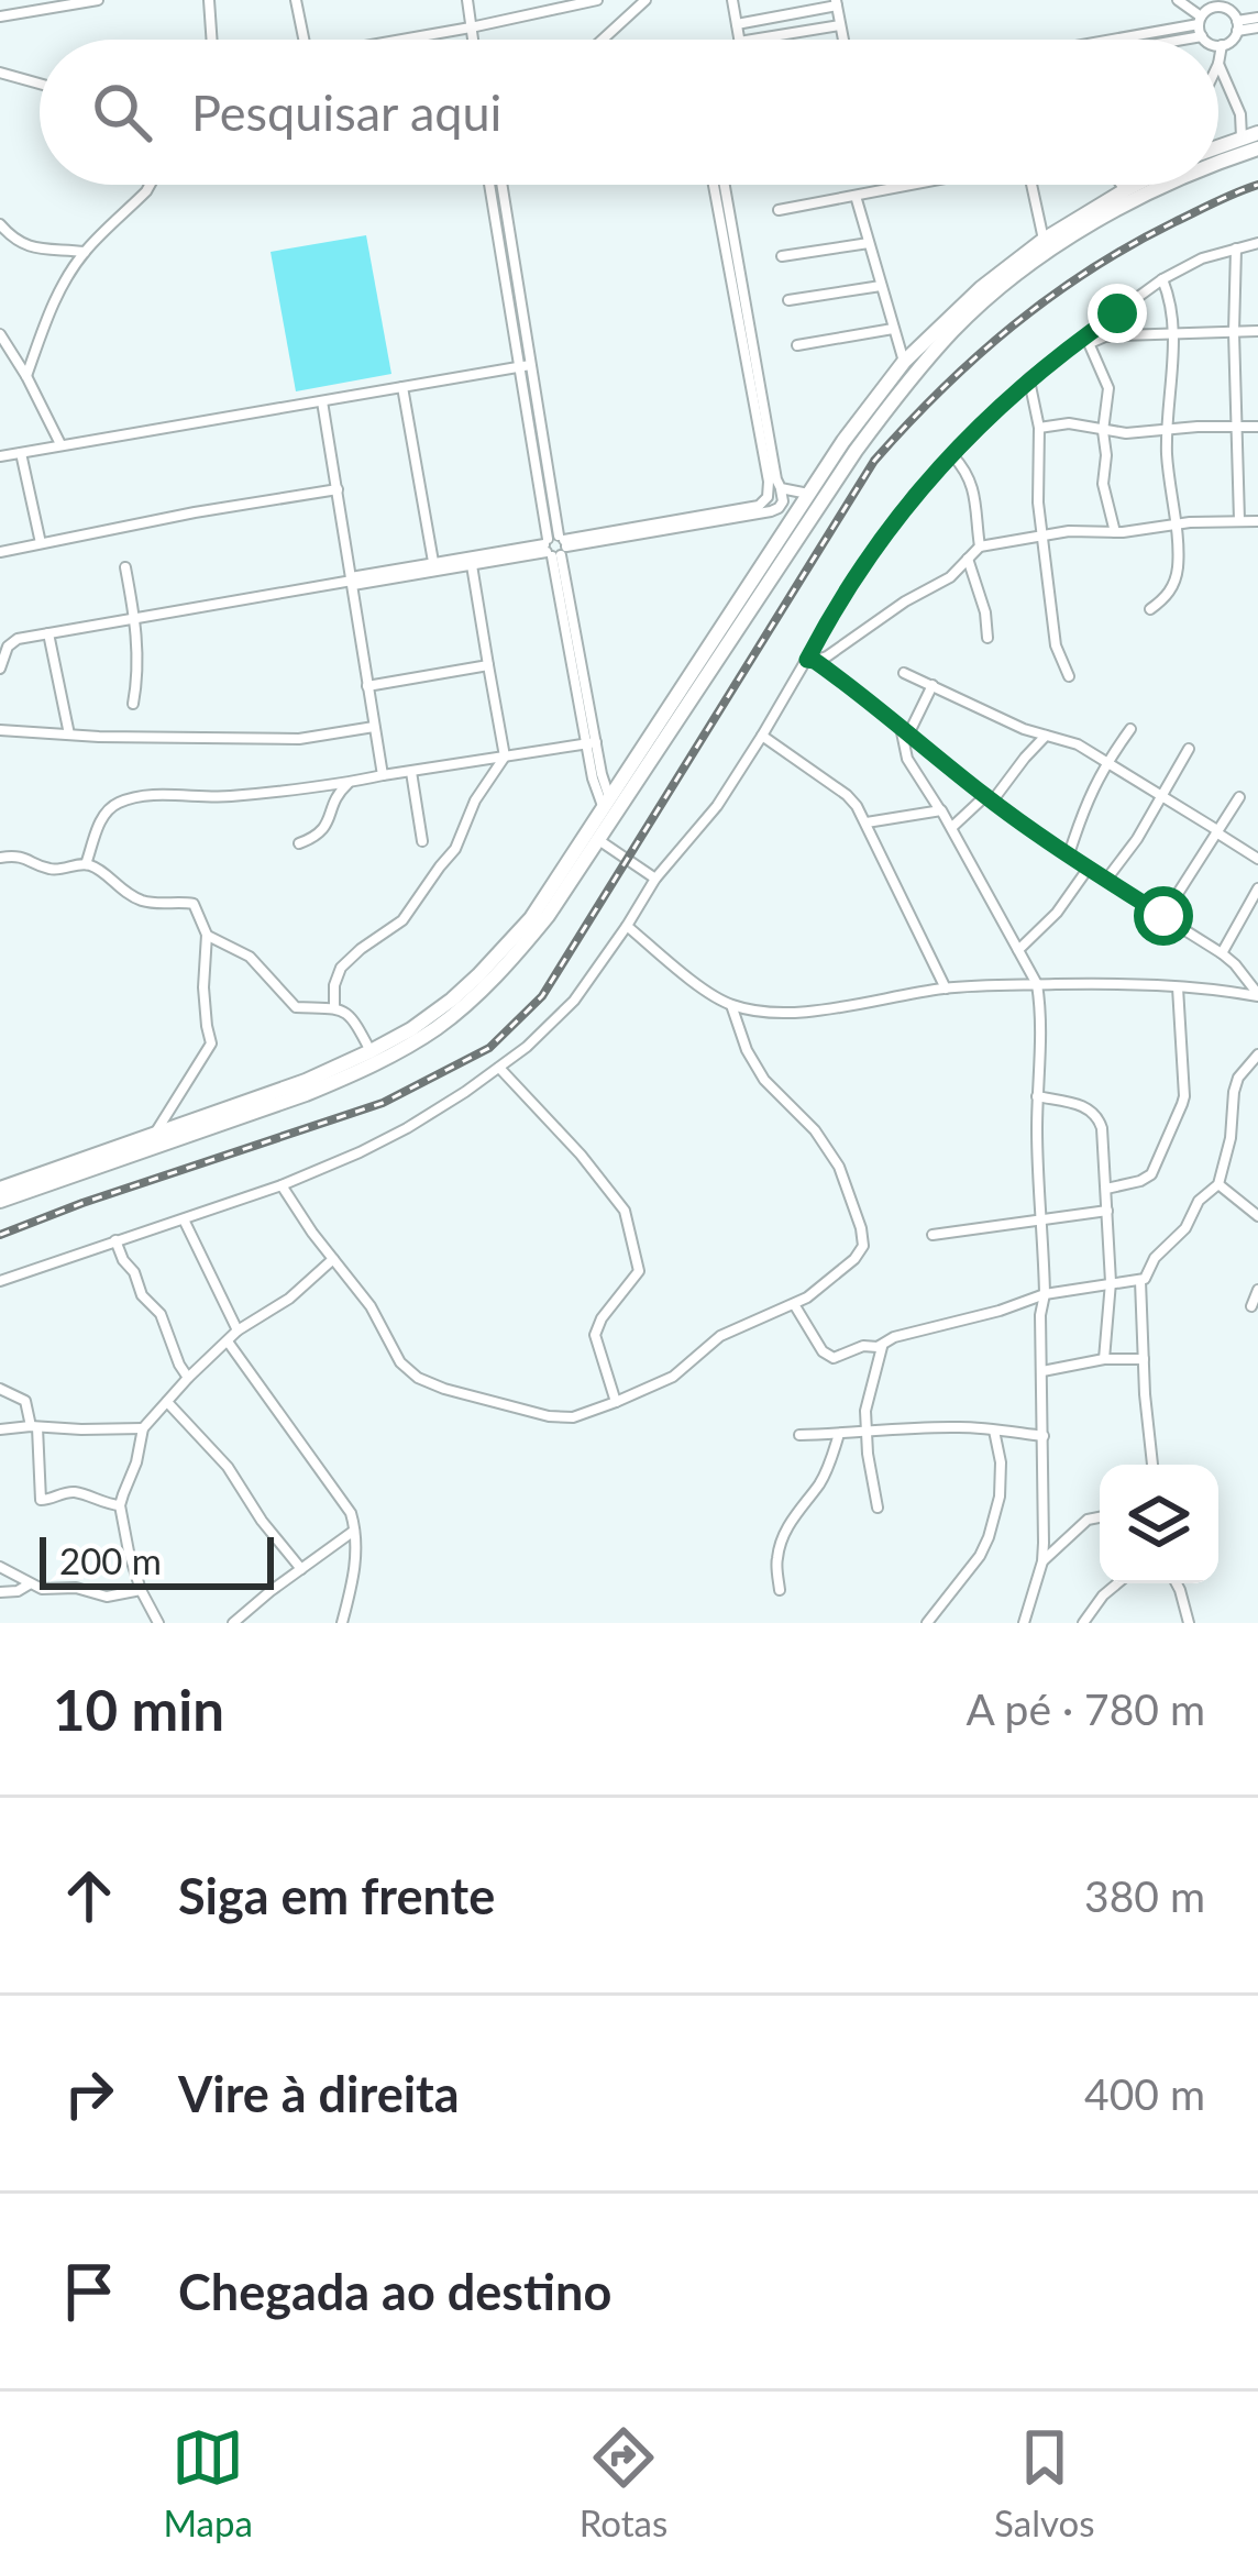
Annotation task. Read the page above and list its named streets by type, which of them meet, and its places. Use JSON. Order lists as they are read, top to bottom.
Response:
{
  "scale_bar": "200 m",
  "page": {
    "search": "Pesquisar aqui",
    "scale": "200 m",
    "heading": ["10 min", "A pé · 780 m"],
    "list": [
      ["Siga em frente", "380 m"],
      ["Vire à direita", "400 m"],
      "Chegada ao destino"
    ],
    "nav": ["Mapa", "Rotas", "Salvos"]
  }
}
